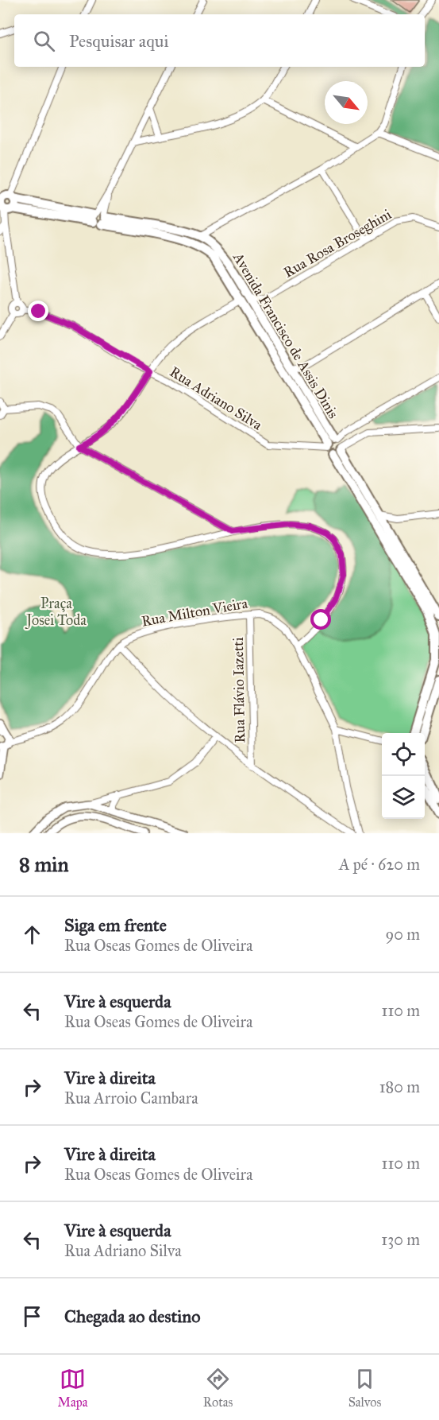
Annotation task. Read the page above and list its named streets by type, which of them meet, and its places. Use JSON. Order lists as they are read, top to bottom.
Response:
{
  "streets": {
    "main road": ["Avenida Francisco de Assis Dinis"],
    "street": [
      "Rua Rosa Broseghini",
      "Rua Adriano Silva",
      "Rua Milton Vieira",
      "Rua Flávio Iazetti"
    ]
  },
  "crossings": [
    ["Rua Rosa Broseghini", "Avenida Francisco de Assis Dinis"],
    ["Avenida Francisco de Assis Dinis", "Rua Adriano Silva"],
    ["Rua Milton Vieira", "Rua Flávio Iazetti"]
  ],
  "parks": ["Praça Josei Toda"],
  "north": "bottom right",
  "page": {
    "search": "Pesquisar aqui",
    "heading": ["8 min", "A pé · 620 m"],
    "list": [
      ["Siga em frente", "Rua Oseas Gomes de Oliveira", "90 m"],
      ["Vire à esquerda", "Rua Oseas Gomes de Oliveira", "110 m"],
      ["Vire à direita", "Rua Arroio Cambara", "180 m"],
      ["Vire à direita", "Rua Oseas Gomes de Oliveira", "110 m"],
      ["Vire à esquerda", "Rua Adriano Silva", "130 m"],
      "Chegada ao destino"
    ],
    "nav": ["Mapa", "Rotas", "Salvos"]
  }
}
